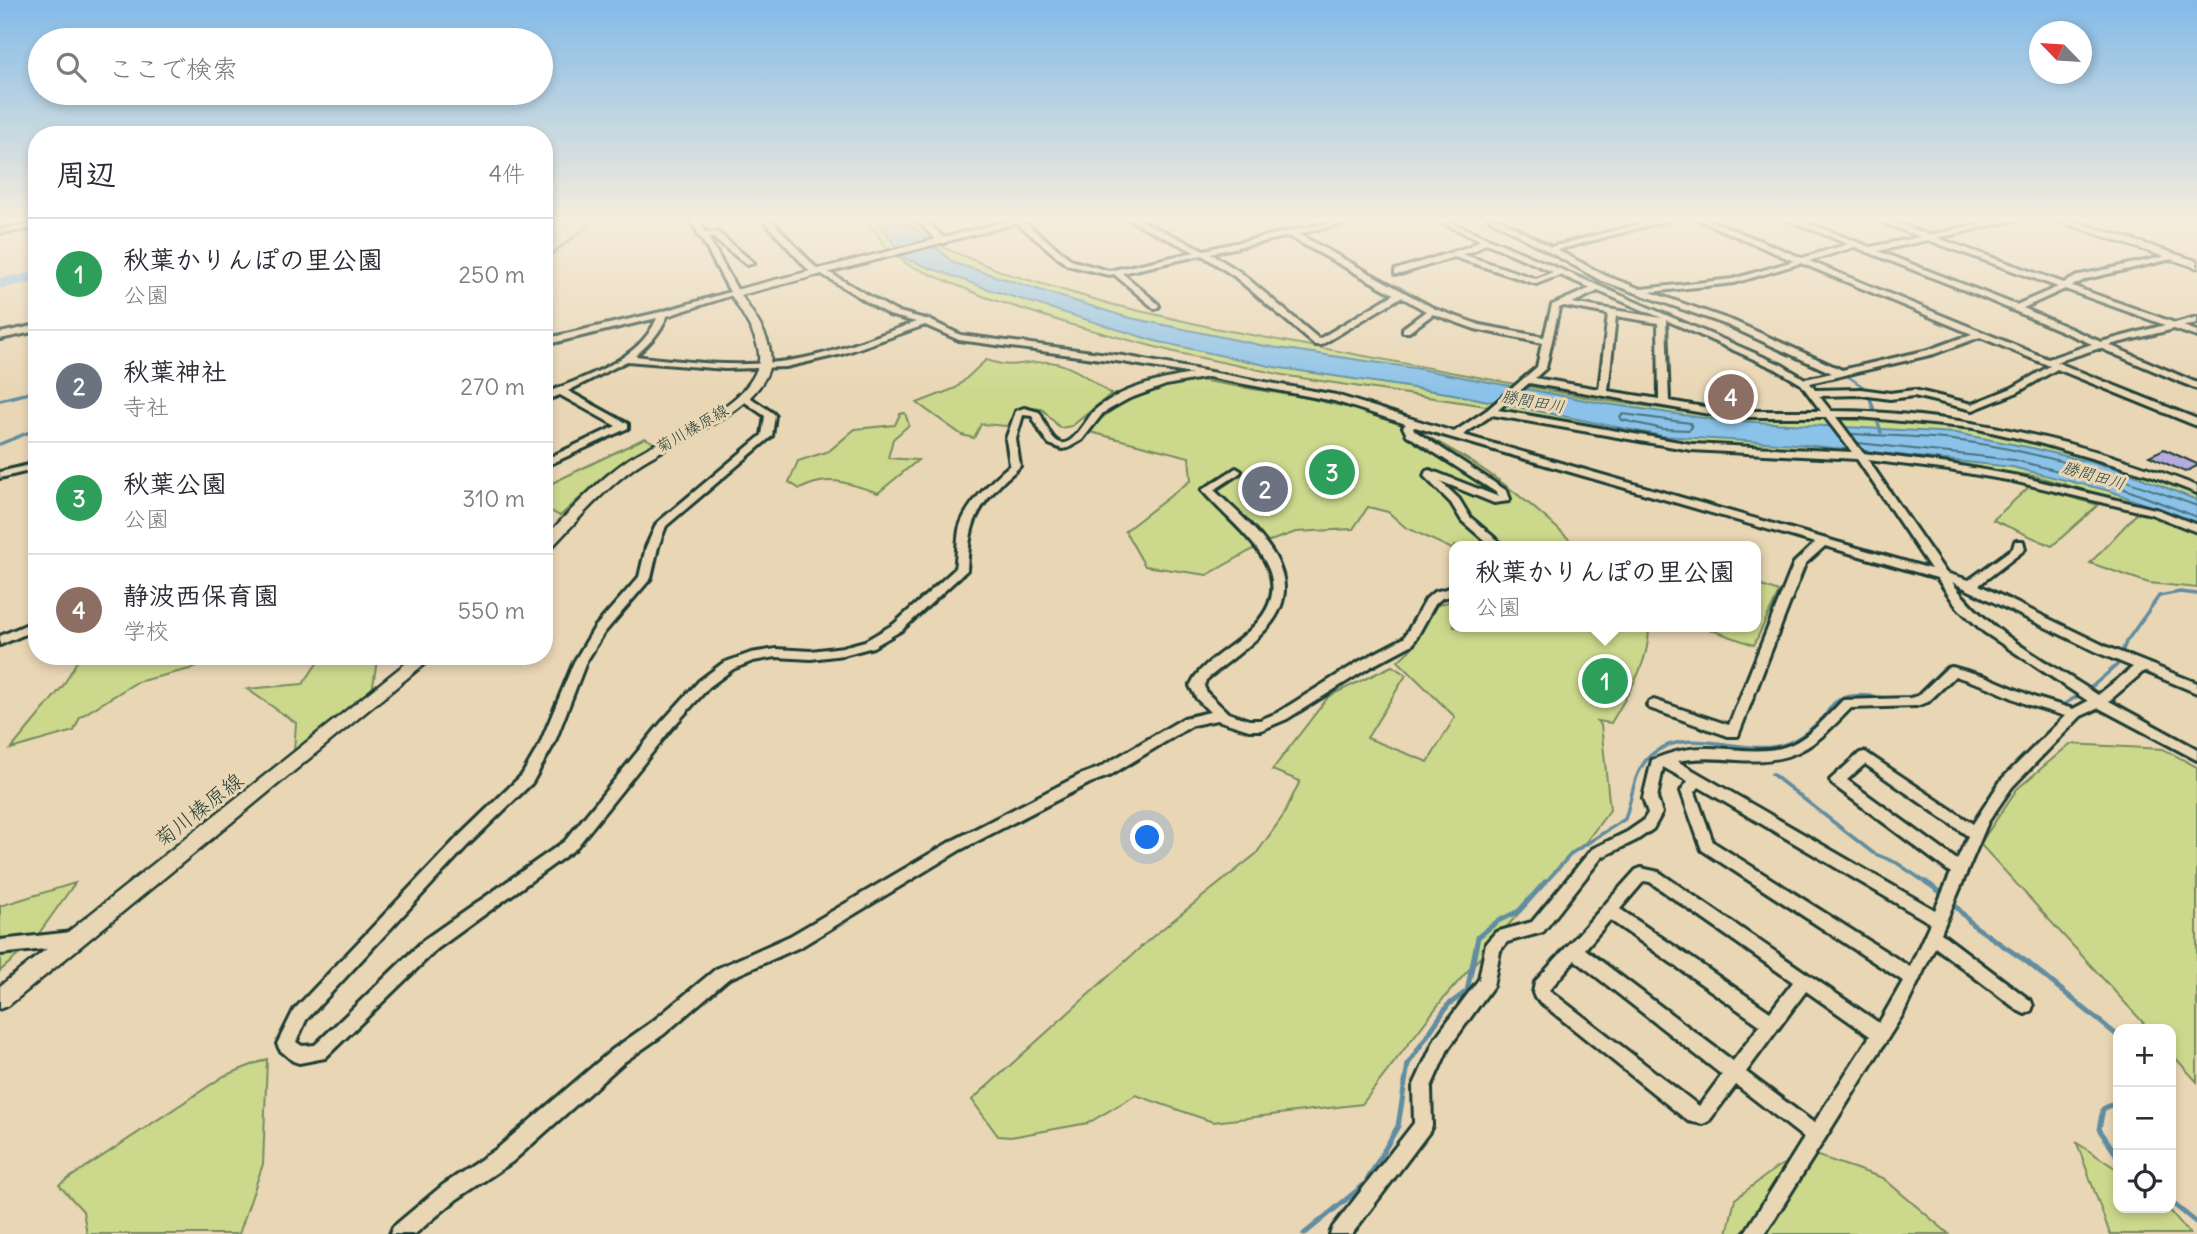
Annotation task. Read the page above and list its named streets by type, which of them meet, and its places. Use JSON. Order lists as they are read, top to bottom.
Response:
{
  "streets": {
    "main road": ["菊川榛原線"]
  },
  "water": ["勝間田川"],
  "north": "top left",
  "page": {
    "search": "ここで検索",
    "heading": ["周辺", "4件"],
    "list": [
      {
        "mark": "1",
        "name": "秋葉かりんぽの里公園",
        "note": "公園",
        "value": "250 m"
      },
      {
        "mark": "2",
        "name": "秋葉神社",
        "note": "寺社",
        "value": "270 m"
      },
      {
        "mark": "3",
        "name": "秋葉公園",
        "note": "公園",
        "value": "310 m"
      },
      {
        "mark": "4",
        "name": "静波西保育園",
        "note": "学校",
        "value": "550 m"
      }
    ],
    "pins": [
      "4",
      "3",
      "2",
      "1"
    ],
    "popup": ["秋葉かりんぽの里公園", "公園"],
    "map_buttons": ["+", "−"]
  }
}
